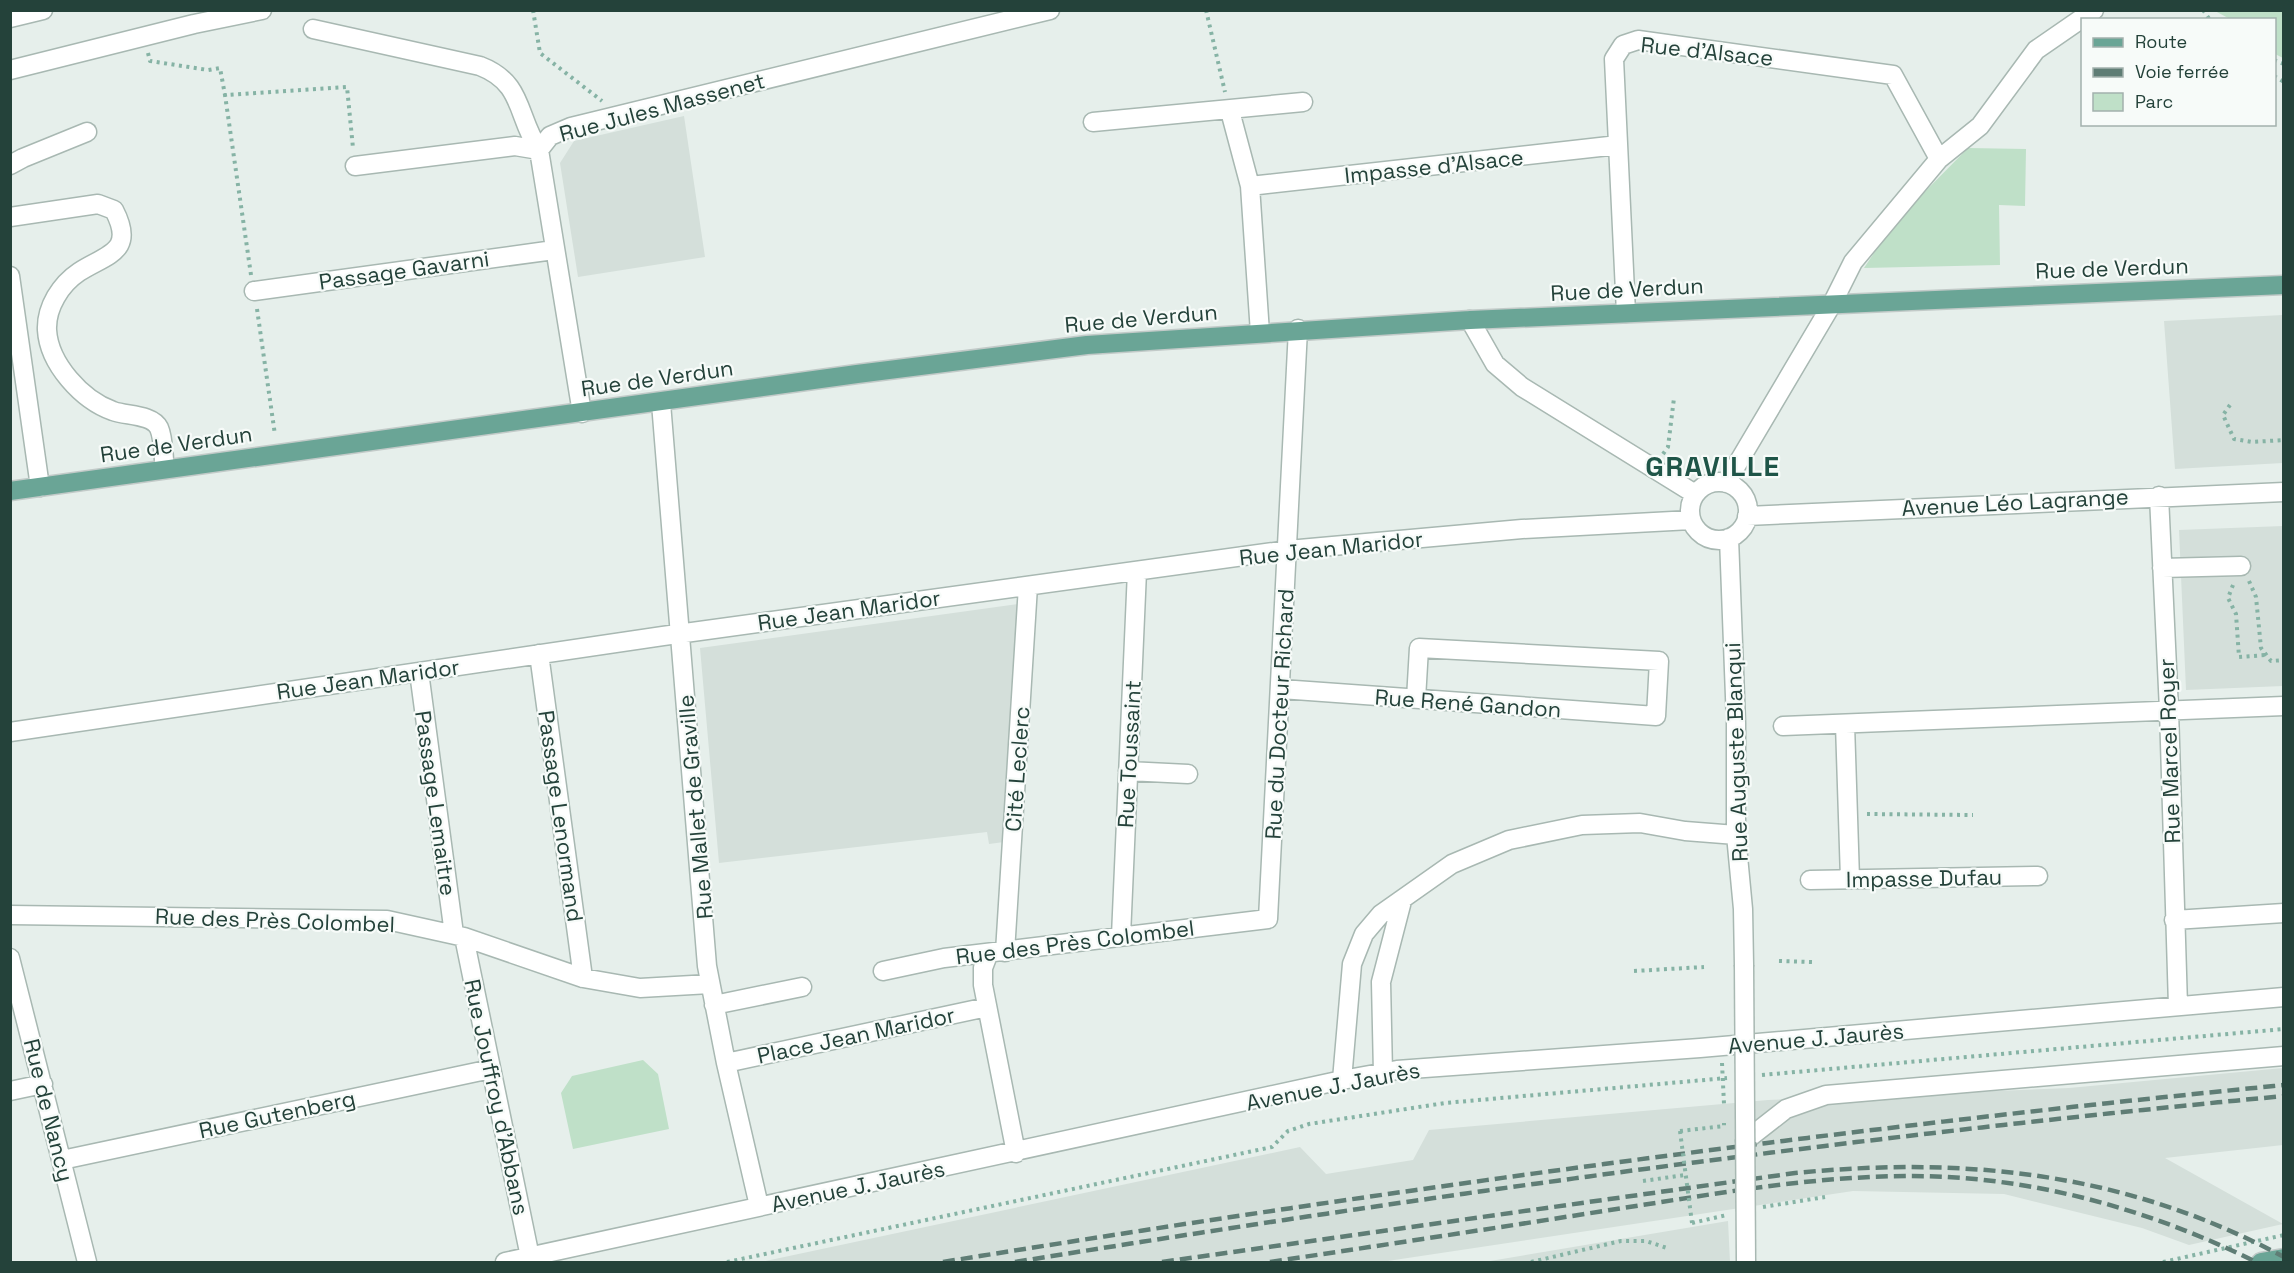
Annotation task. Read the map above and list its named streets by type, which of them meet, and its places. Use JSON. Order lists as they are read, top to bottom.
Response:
{
  "streets": {
    "main road": ["Rue de Verdun"],
    "street": [
      "Rue d'Alsace",
      "Rue Jules Massenet",
      "Impasse d'Alsace",
      "Passage Gavarni",
      "Avenue Léo Lagrange",
      "Rue Jean Maridor",
      "Rue René Gandon",
      "Rue du Docteur Richard",
      "Rue Marcel Royer",
      "Rue Auguste Blanqui",
      "Rue Toussaint",
      "Cité Leclerc",
      "Passage Lemaitre",
      "Rue Mallet de Graville",
      "Passage Lenormand",
      "Impasse Dufau",
      "Rue des Près Colombel",
      "Place Jean Maridor",
      "Avenue J. Jaurès",
      "Rue Jouffroy d'Abbans",
      "Rue de Nancy",
      "Rue Gutenberg"
    ]
  },
  "crossings": [
    ["Rue d'Alsace", "Impasse d'Alsace"],
    ["Rue d'Alsace", "Rue de Verdun"],
    ["Rue Jules Massenet", "Rue de Verdun"],
    ["Rue Jules Massenet", "Passage Gavarni"],
    ["Rue de Verdun", "Rue du Docteur Richard"],
    ["Rue de Verdun", "Rue Mallet de Graville"],
    ["Avenue Léo Lagrange", "Rue Jean Maridor"],
    ["Avenue Léo Lagrange", "Rue Marcel Royer"],
    ["Avenue Léo Lagrange", "Rue Auguste Blanqui"],
    ["Rue Jean Maridor", "Rue du Docteur Richard"],
    ["Rue Jean Maridor", "Rue Auguste Blanqui"],
    ["Rue Jean Maridor", "Rue Toussaint"],
    ["Rue Jean Maridor", "Cité Leclerc"],
    ["Rue Jean Maridor", "Passage Lemaitre"],
    ["Rue Jean Maridor", "Rue Mallet de Graville"],
    ["Rue Jean Maridor", "Passage Lenormand"],
    ["Rue René Gandon", "Rue du Docteur Richard"],
    ["Rue du Docteur Richard", "Rue des Près Colombel"],
    ["Rue Marcel Royer", "Avenue J. Jaurès"],
    ["Rue Toussaint", "Rue des Près Colombel"],
    ["Cité Leclerc", "Rue des Près Colombel"],
    ["Cité Leclerc", "Place Jean Maridor"],
    ["Cité Leclerc", "Avenue J. Jaurès"],
    ["Passage Lemaitre", "Rue des Près Colombel"],
    ["Passage Lemaitre", "Rue Jouffroy d'Abbans"],
    ["Rue Mallet de Graville", "Rue des Près Colombel"],
    ["Rue Mallet de Graville", "Place Jean Maridor"],
    ["Rue Mallet de Graville", "Avenue J. Jaurès"],
    ["Passage Lenormand", "Rue des Près Colombel"],
    ["Rue des Près Colombel", "Rue Jouffroy d'Abbans"],
    ["Avenue J. Jaurès", "Rue Jouffroy d'Abbans"],
    ["Rue Jouffroy d'Abbans", "Rue Gutenberg"],
    ["Rue de Nancy", "Rue Gutenberg"]
  ],
  "districts": ["GRAVILLE"],
  "legend": ["Route", "Voie ferrée", "Parc"]
}
